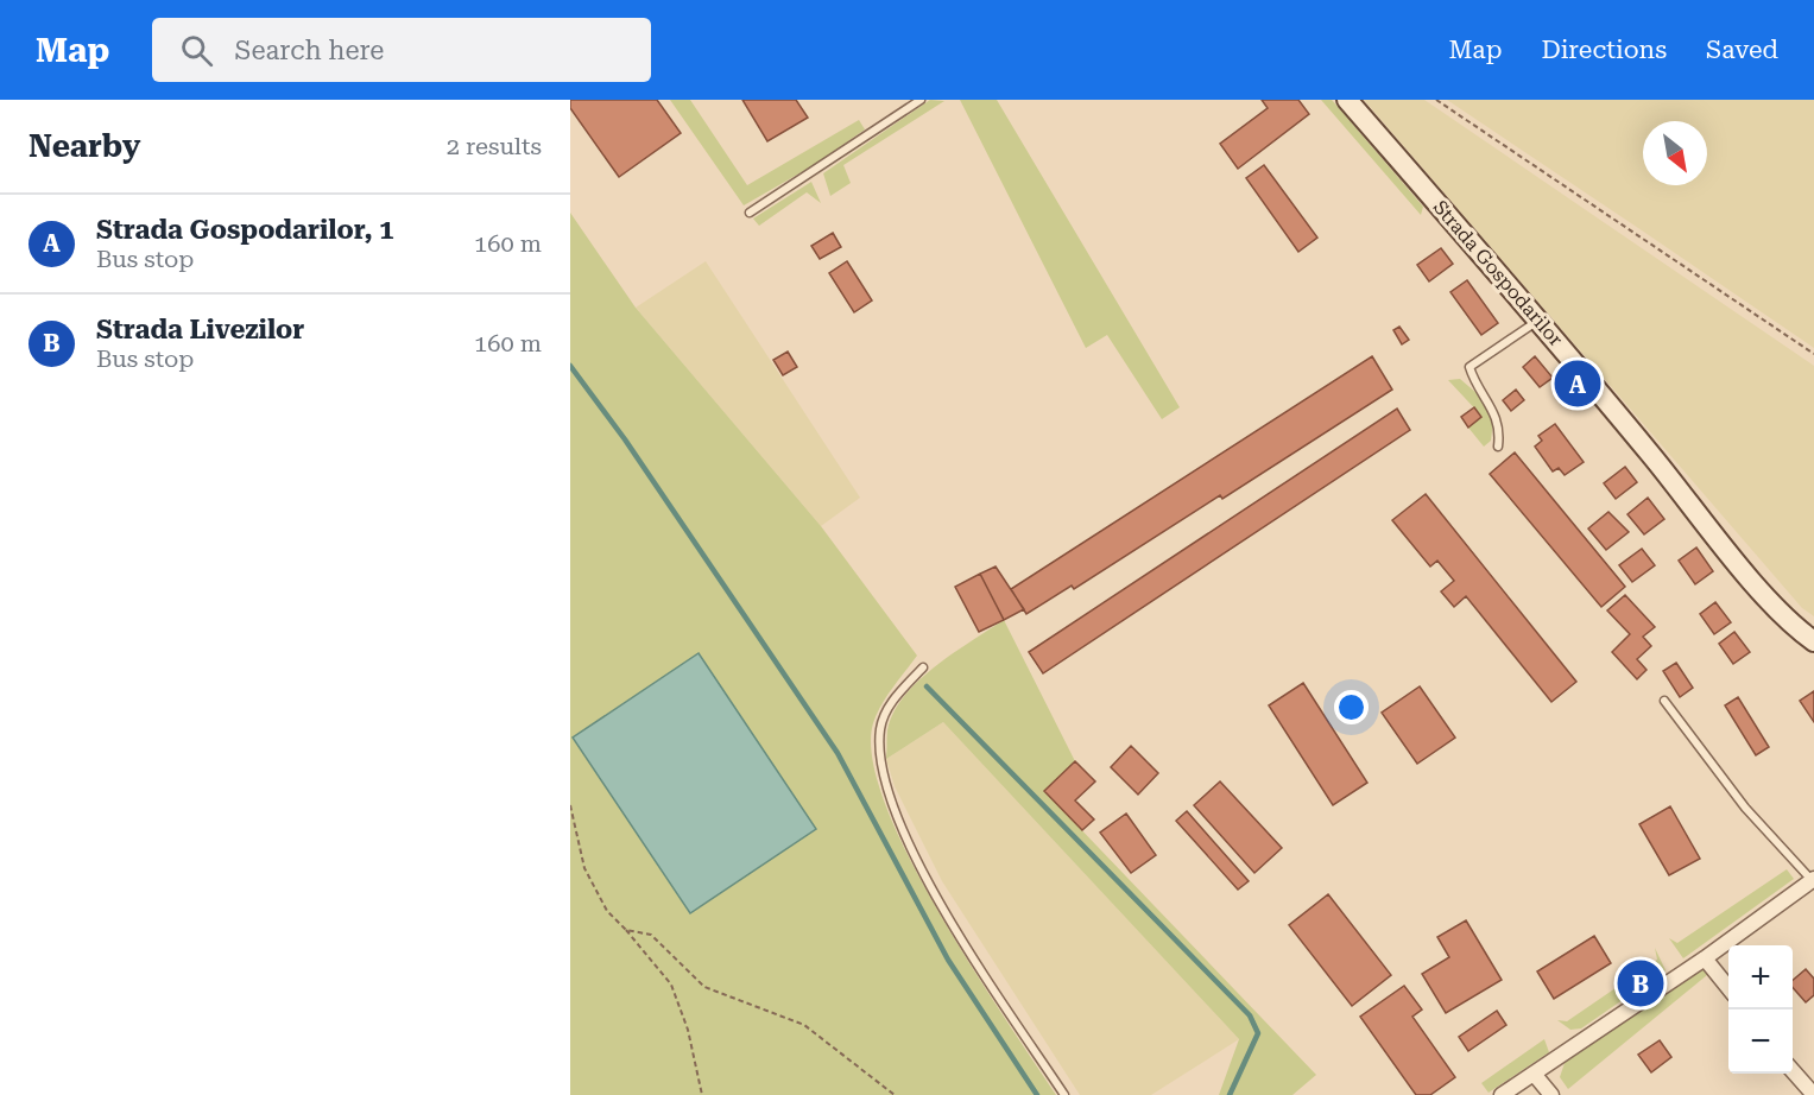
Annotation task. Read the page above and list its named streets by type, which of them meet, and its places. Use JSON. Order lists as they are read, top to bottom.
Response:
{
  "streets": {
    "street": ["Strada Gospodarilor"]
  },
  "north": "bottom right",
  "page": {
    "header": "Map",
    "search": "Search here",
    "nav": ["Map", "Directions", "Saved"],
    "heading": ["Nearby", "2 results"],
    "list": [
      {
        "mark": "A",
        "name": "Strada Gospodarilor, 1",
        "note": "Bus stop",
        "value": "160 m"
      },
      {
        "mark": "B",
        "name": "Strada Livezilor",
        "note": "Bus stop",
        "value": "160 m"
      }
    ],
    "pins": ["A", "B"],
    "map_buttons": ["+", "−"]
  }
}
